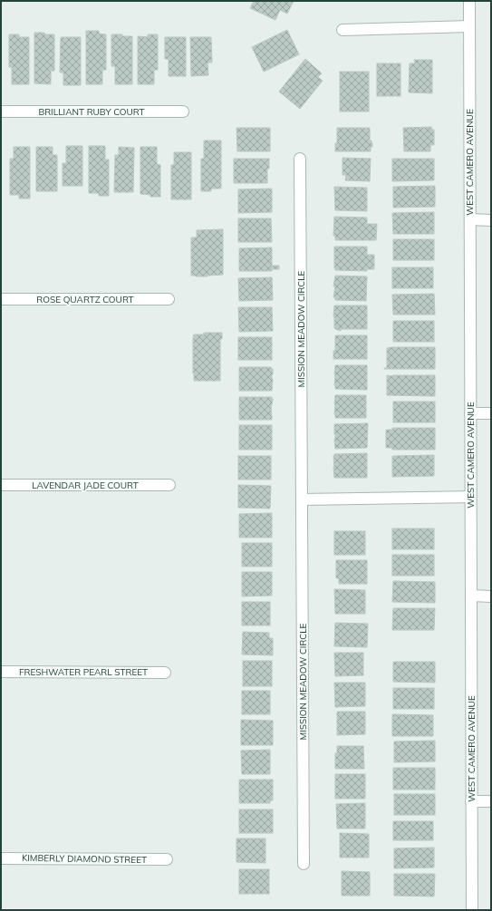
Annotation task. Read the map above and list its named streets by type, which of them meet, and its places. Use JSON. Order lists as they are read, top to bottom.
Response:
{
  "streets": {
    "street": [
      "BRILLIANT RUBY COURT",
      "WEST CAMERO AVENUE",
      "ROSE QUARTZ COURT",
      "MISSION MEADOW CIRCLE",
      "LAVENDAR JADE COURT",
      "FRESHWATER PEARL STREET",
      "KIMBERLY DIAMOND STREET"
    ]
  }
}
